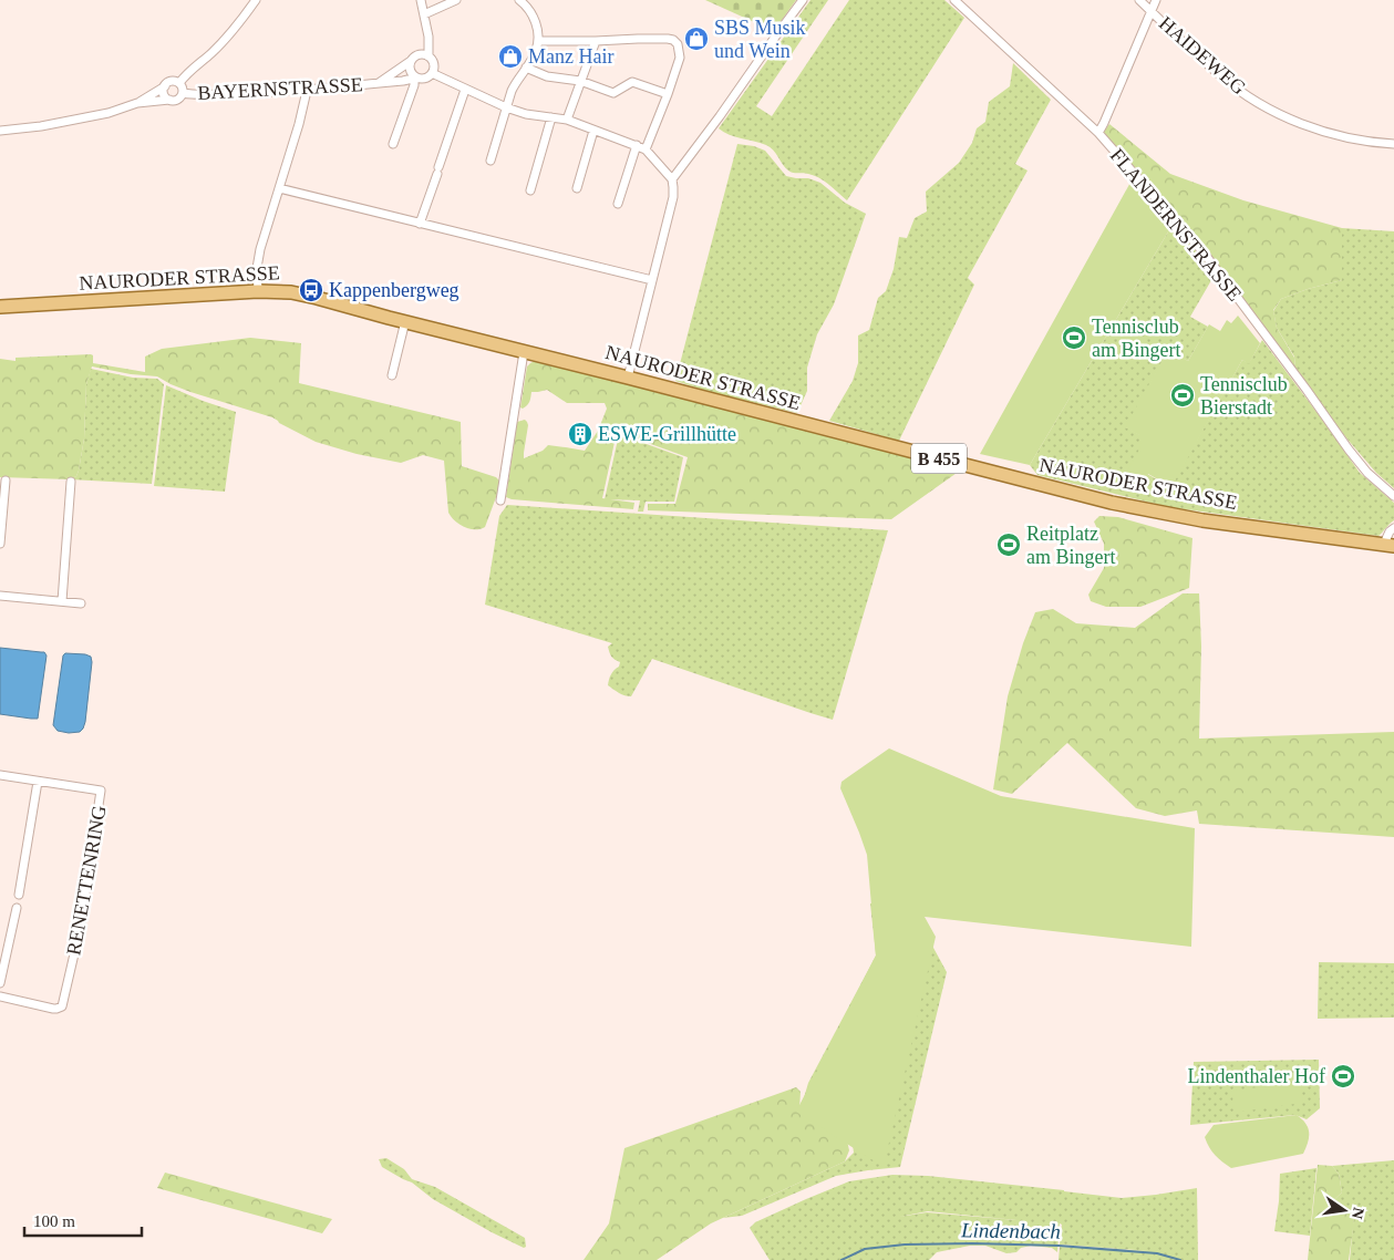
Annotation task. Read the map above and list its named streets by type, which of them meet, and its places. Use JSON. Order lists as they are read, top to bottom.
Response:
{
  "streets": {
    "main road": ["NAURODER STRASSE", "B 455"],
    "street": [
      "HAIDEWEG",
      "BAYERNSTRASSE",
      "FLANDERNSTRASSE",
      "RENETTENRING"
    ]
  },
  "water": ["Lindenbach"],
  "places": {
    "shop": ["SBS Musik und Wein", "Manz Hair"],
    "bus stop": ["Kappenbergweg"],
    "sports": [
      "Tennisclub am Bingert",
      "Tennisclub Bierstadt",
      "Reitplatz am Bingert",
      "Lindenthaler Hof"
    ],
    "building": ["ESWE-Grillhütte"]
  },
  "scale_bar": "100 m",
  "north": "right"
}
